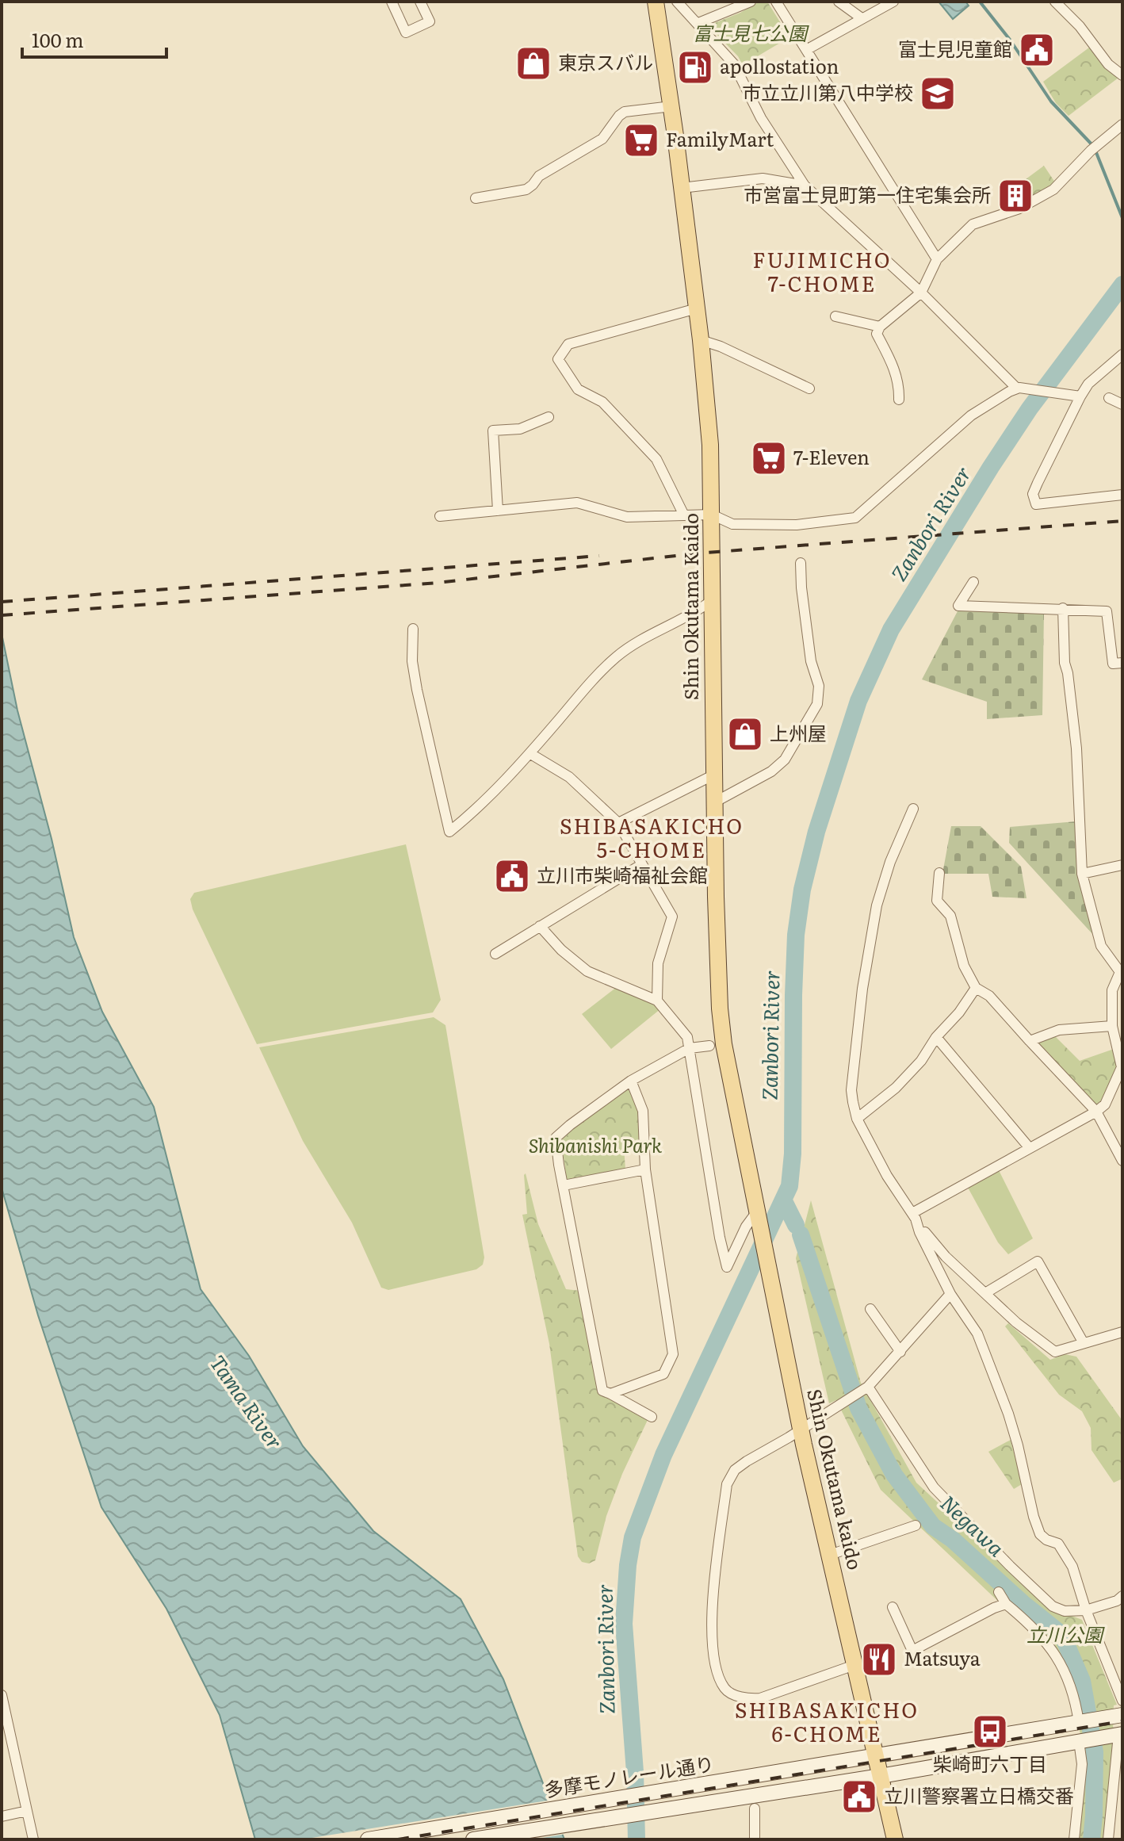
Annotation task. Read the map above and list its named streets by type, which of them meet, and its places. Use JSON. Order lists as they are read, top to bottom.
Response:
{
  "streets": {
    "main road": ["Shin Okutama Kaido", "Shin Okutama kaido", "多摩モノレール通り"]
  },
  "crossings": [
    ["Shin Okutama Kaido", "Shin Okutama kaido"],
    ["Shin Okutama kaido", "多摩モノレール通り"]
  ],
  "districts": ["FUJIMICHO 7-CHOME", "SHIBASAKICHO 5-CHOME", "SHIBASAKICHO 6-CHOME"],
  "water": ["Zanbori River", "Tama River", "Negawa"],
  "parks": ["富士見七公園", "Shibanishi Park", "立川公園"],
  "places": {
    "public building": ["富士見児童館", "立川市柴崎福祉会館", "立川警察署立日橋交番"],
    "shop": ["東京スバル", "上州屋"],
    "fuel station": ["apollostation"],
    "school or university": ["市立立川第八中学校"],
    "supermarket": ["FamilyMart", "7-Eleven"],
    "building": ["市営富士見町第一住宅集会所"],
    "restaurant": ["Matsuya"],
    "bus stop": ["柴崎町六丁目"]
  },
  "scale_bar": "100 m"
}
